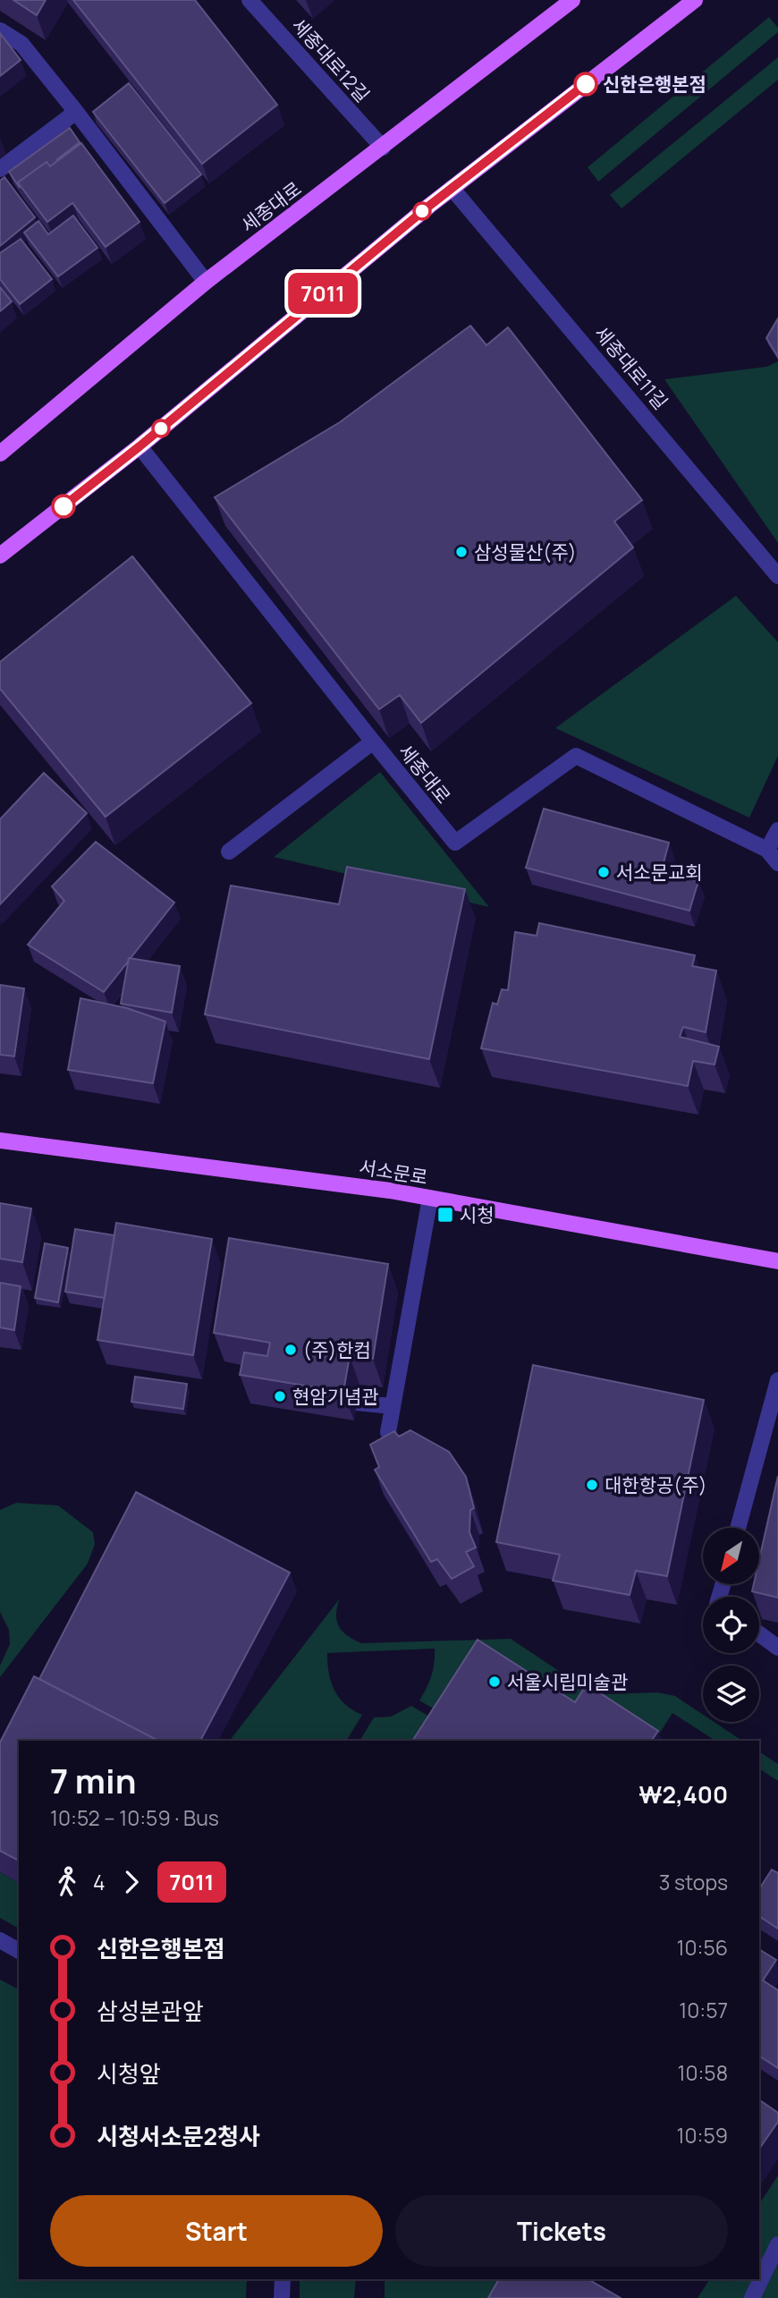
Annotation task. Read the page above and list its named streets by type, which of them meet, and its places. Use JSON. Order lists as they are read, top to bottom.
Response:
{
  "streets": {
    "main road": ["세종대로", "서소문로"],
    "street": ["세종대로12길", "세종대로11길"]
  },
  "crossings": [
    ["세종대로12길", "세종대로"]
  ],
  "places": {
    "other": [
      "신한은행본점",
      "삼성물산(주)",
      "서소문교회",
      "(주)한컴",
      "현암기념관",
      "대한항공(주)",
      "서울시립미술관"
    ],
    "transit": ["시청"]
  },
  "lines": ["bus line 7011"],
  "north": "bottom left",
  "page": {
    "on_map": "7011",
    "heading": ["7 min", "10:52 – 10:59 · Bus", "₩2,400"],
    "legs": ["4", "7011", "3 stops"],
    "list": [
      {
        "name": "신한은행본점",
        "value": "10:56"
      },
      {
        "name": "삼성본관앞",
        "value": "10:57"
      },
      {
        "name": "시청앞",
        "value": "10:58"
      },
      {
        "name": "시청서소문2청사",
        "value": "10:59"
      }
    ],
    "buttons": ["Start", "Tickets"]
  }
}
